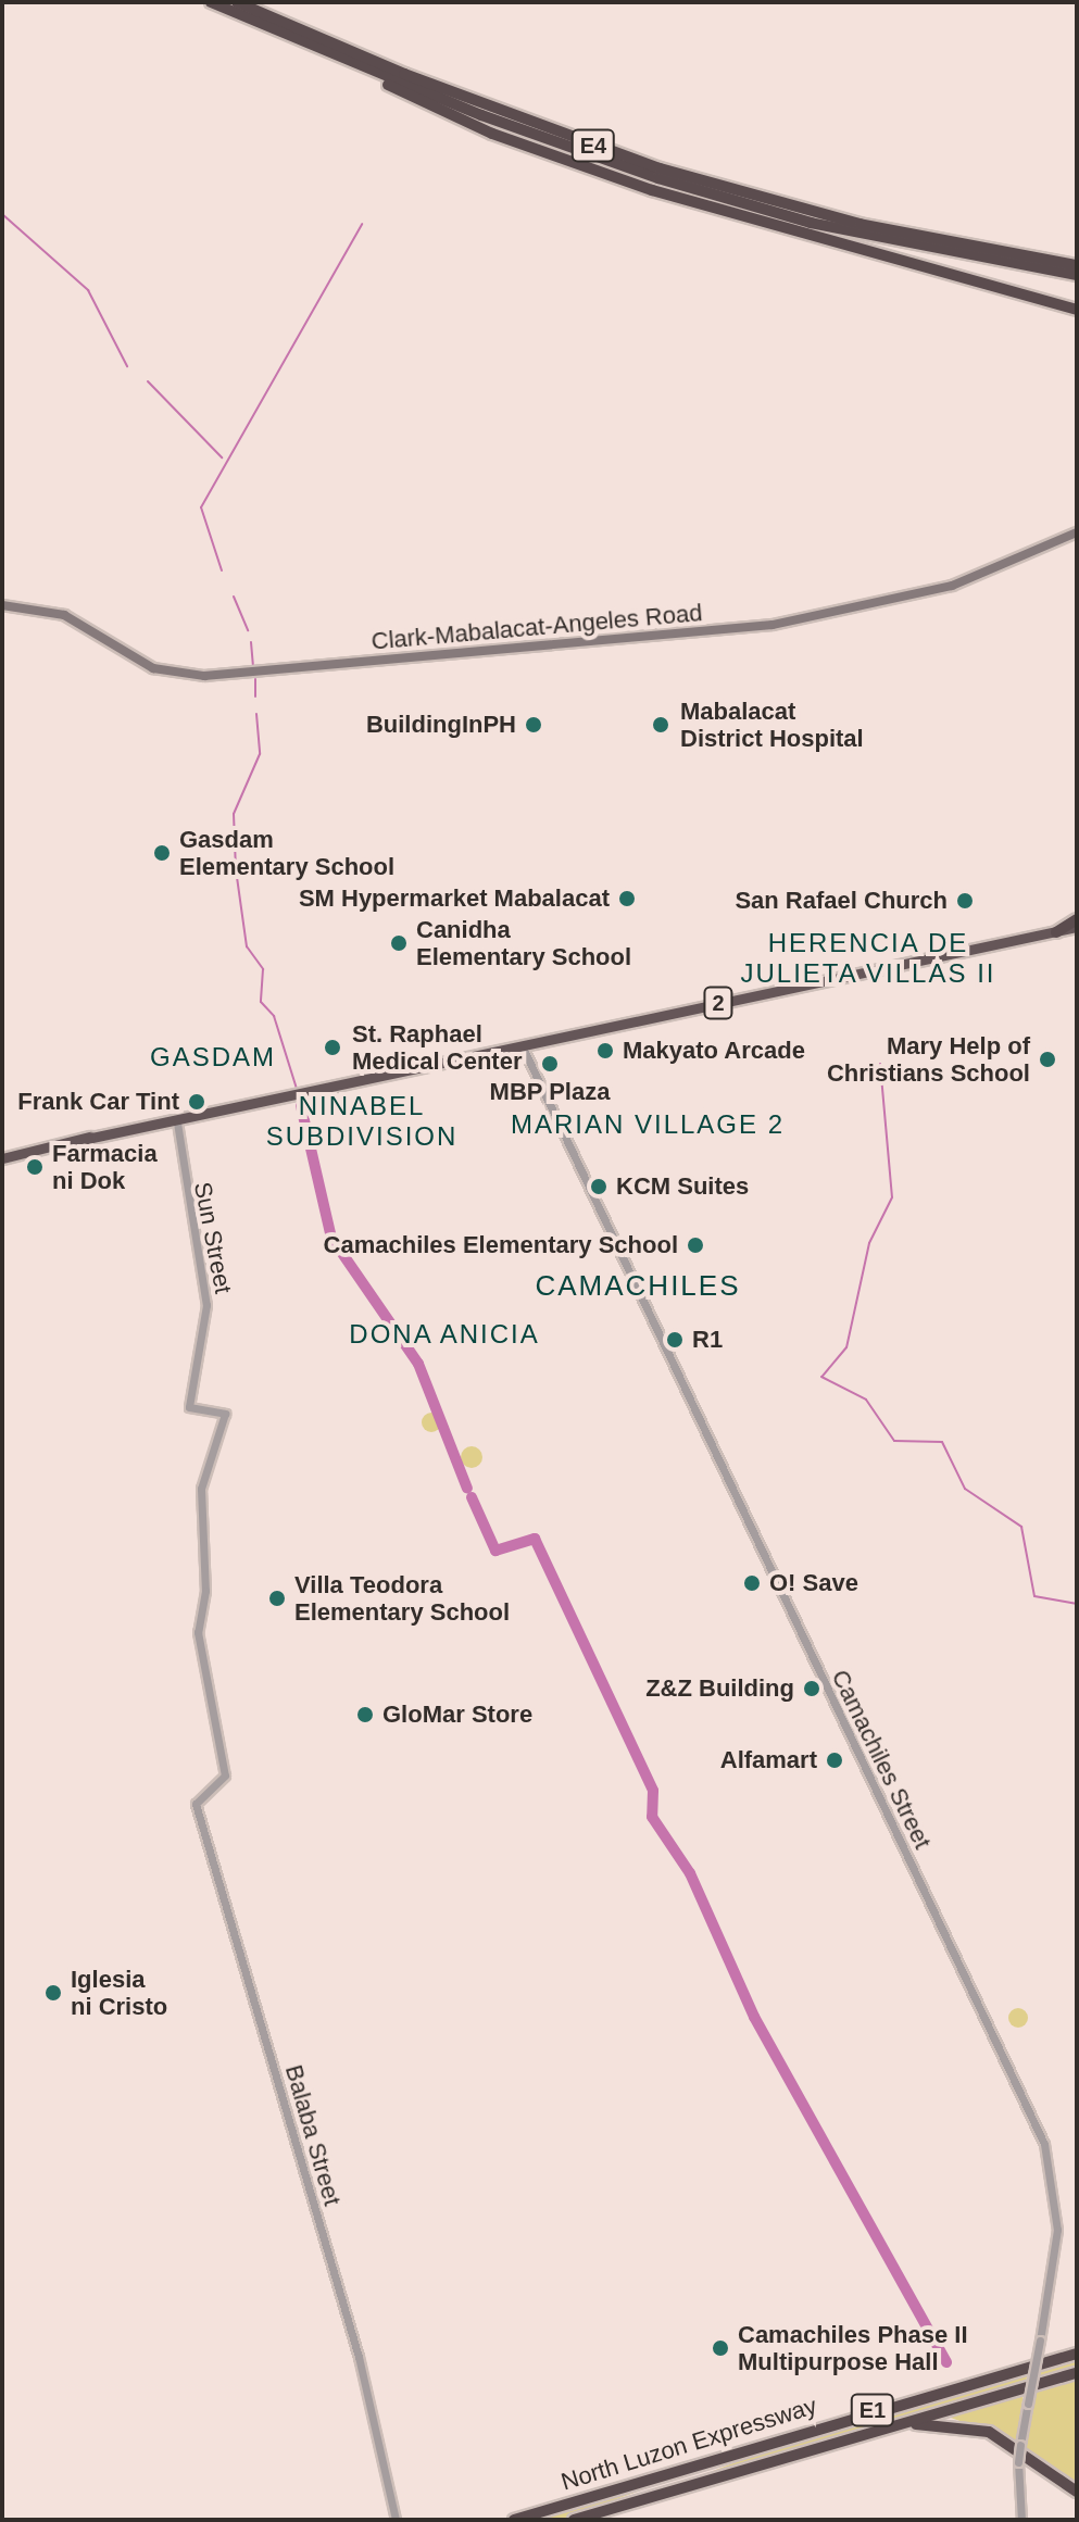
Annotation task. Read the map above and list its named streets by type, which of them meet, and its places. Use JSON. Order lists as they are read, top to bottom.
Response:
{
  "streets": {
    "highway": [
      "E4",
      "2",
      "E1",
      "North Luzon Expressway"
    ],
    "main road": ["Clark-Mabalacat-Angeles Road"],
    "street": ["Sun Street", "Camachiles Street", "Balaba Street"]
  },
  "crossings": [
    ["2", "Sun Street"],
    ["2", "Camachiles Street"],
    ["Sun Street", "Balaba Street"],
    ["E1", "North Luzon Expressway"]
  ],
  "districts": [
    "HERENCIA DE JULIETA VILLAS II",
    "GASDAM",
    "NINABEL SUBDIVISION",
    "MARIAN VILLAGE 2",
    "CAMACHILES",
    "DONA ANICIA"
  ],
  "places": [
    "BuildingInPH",
    "Mabalacat District Hospital",
    "Gasdam Elementary School",
    "SM Hypermarket Mabalacat",
    "San Rafael Church",
    "Canidha Elementary School",
    "St. Raphael Medical Center",
    "Makyato Arcade",
    "Mary Help of Christians School",
    "MBP Plaza",
    "Frank Car Tint",
    "Farmacia ni Dok",
    "KCM Suites",
    "Camachiles Elementary School",
    "R1",
    "O! Save",
    "Villa Teodora Elementary School",
    "Z&Z Building",
    "GloMar Store",
    "Alfamart",
    "Iglesia ni Cristo",
    "Camachiles Phase II Multipurpose Hall"
  ]
}
